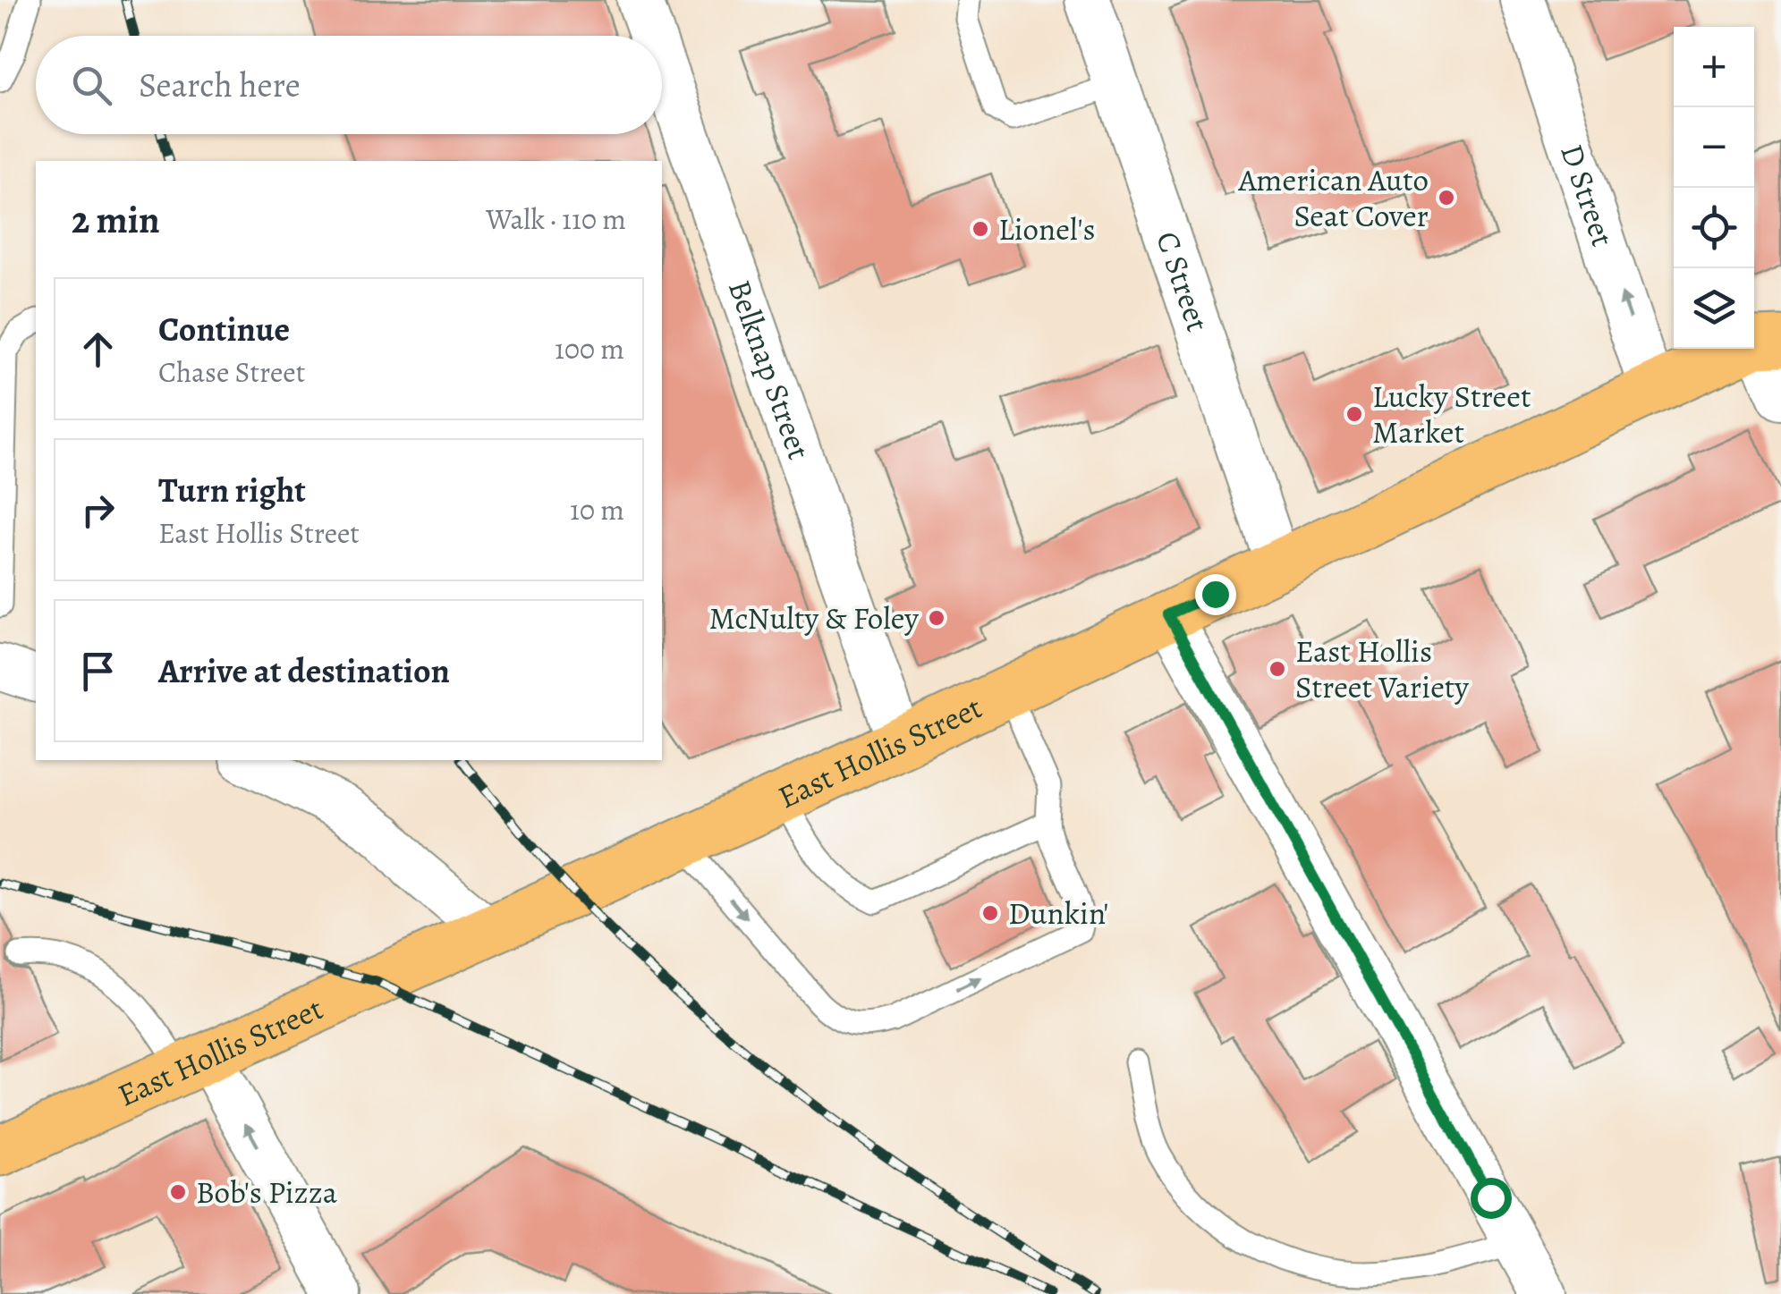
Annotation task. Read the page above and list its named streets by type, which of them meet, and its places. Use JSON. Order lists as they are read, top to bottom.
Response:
{
  "streets": {
    "main road": ["East Hollis Street"],
    "street": ["D Street", "C Street", "Belknap Street"]
  },
  "crossings": [
    ["D Street", "East Hollis Street"],
    ["C Street", "East Hollis Street"],
    ["Belknap Street", "East Hollis Street"]
  ],
  "one_way": ["D Street"],
  "places": [
    "American Auto Seat Cover",
    "Lionel's",
    "Lucky Street Market",
    "McNulty & Foley",
    "East Hollis Street Variety",
    "Dunkin'",
    "Bob's Pizza"
  ],
  "page": {
    "map_buttons": ["+", "−"],
    "search": "Search here",
    "heading": ["2 min", "Walk · 110 m"],
    "list": [
      ["Continue", "Chase Street", "100 m"],
      ["Turn right", "East Hollis Street", "10 m"],
      "Arrive at destination"
    ]
  }
}
